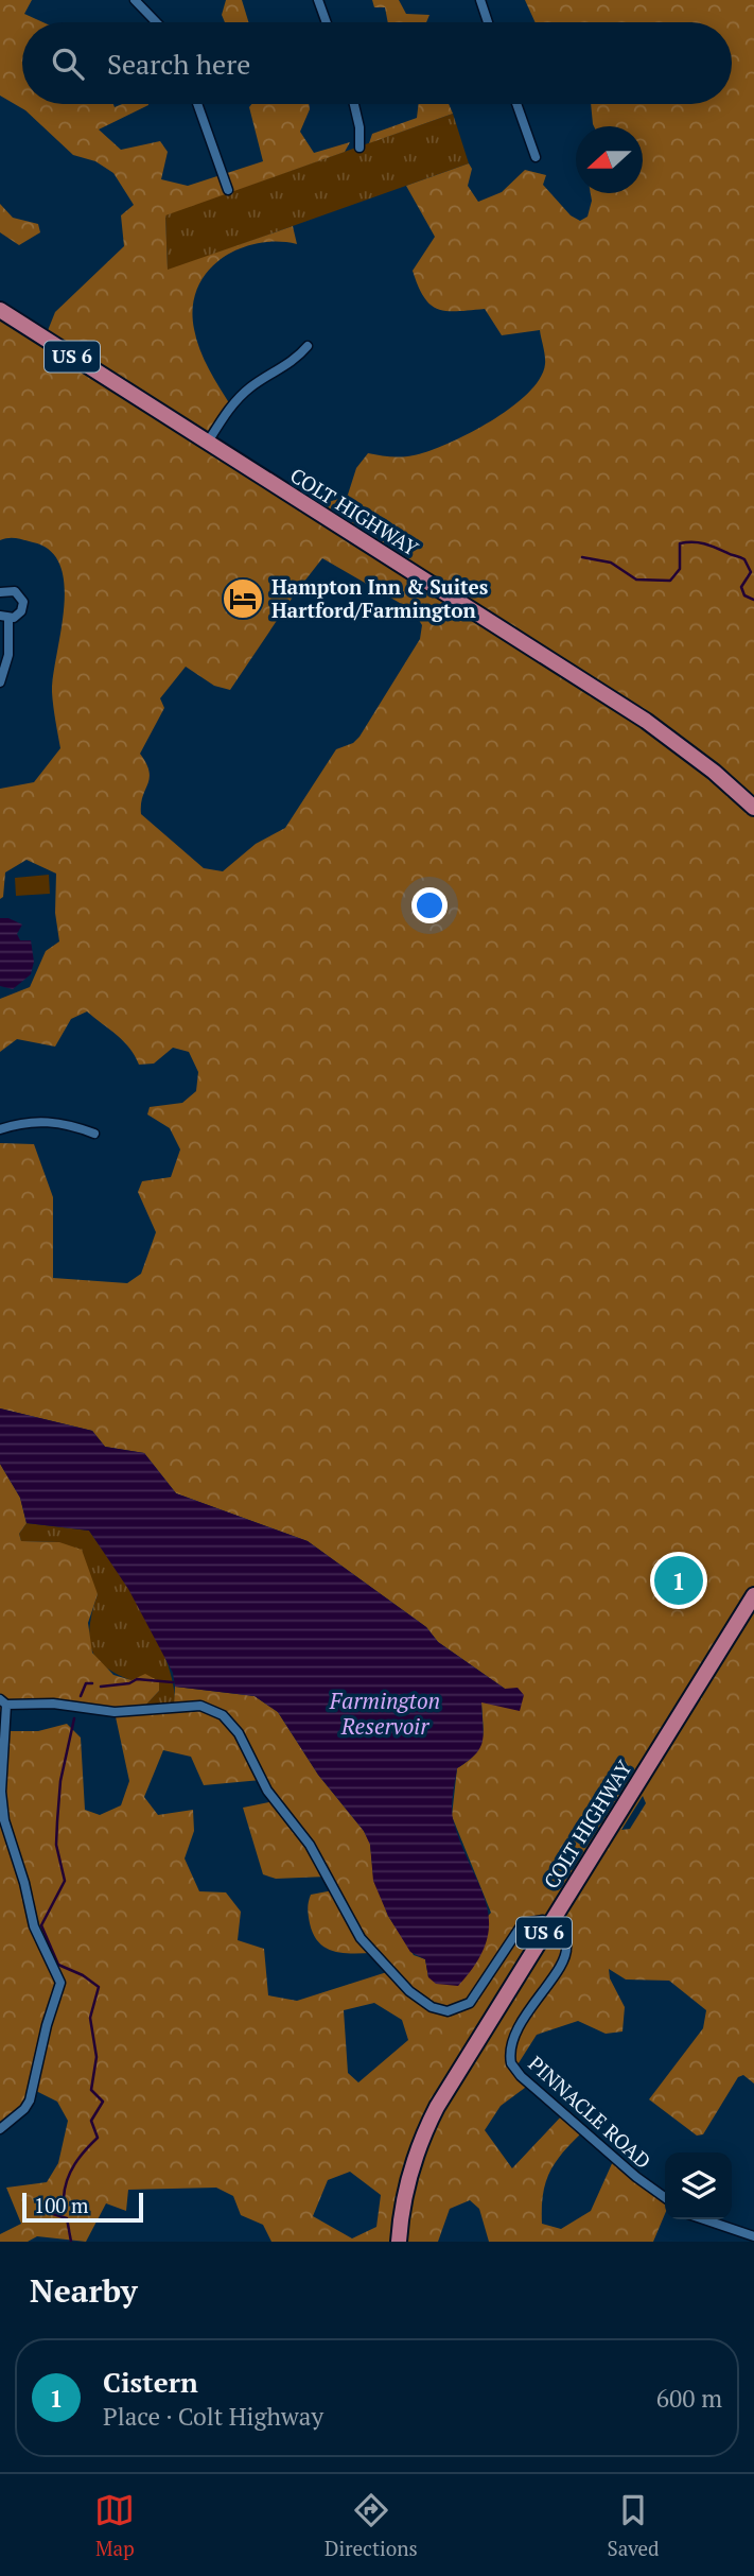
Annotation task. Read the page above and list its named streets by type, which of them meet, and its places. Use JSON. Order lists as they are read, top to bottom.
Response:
{
  "streets": {
    "highway": ["US 6", "COLT HIGHWAY"],
    "street": ["PINNACLE ROAD"]
  },
  "crossings": [
    ["COLT HIGHWAY", "PINNACLE ROAD"]
  ],
  "water": ["Farmington Reservoir"],
  "places": {
    "hotel": ["Hampton Inn & Suites Hartford/Farmington"]
  },
  "scale_bar": "100 m",
  "north": "left",
  "page": {
    "search": "Search here",
    "pins": "1",
    "scale": "100 m",
    "heading": "Nearby",
    "list": [
      {
        "mark": "1",
        "name": "Cistern",
        "note": "Place · Colt Highway",
        "value": "600 m"
      }
    ],
    "nav": ["Map", "Directions", "Saved"]
  }
}
